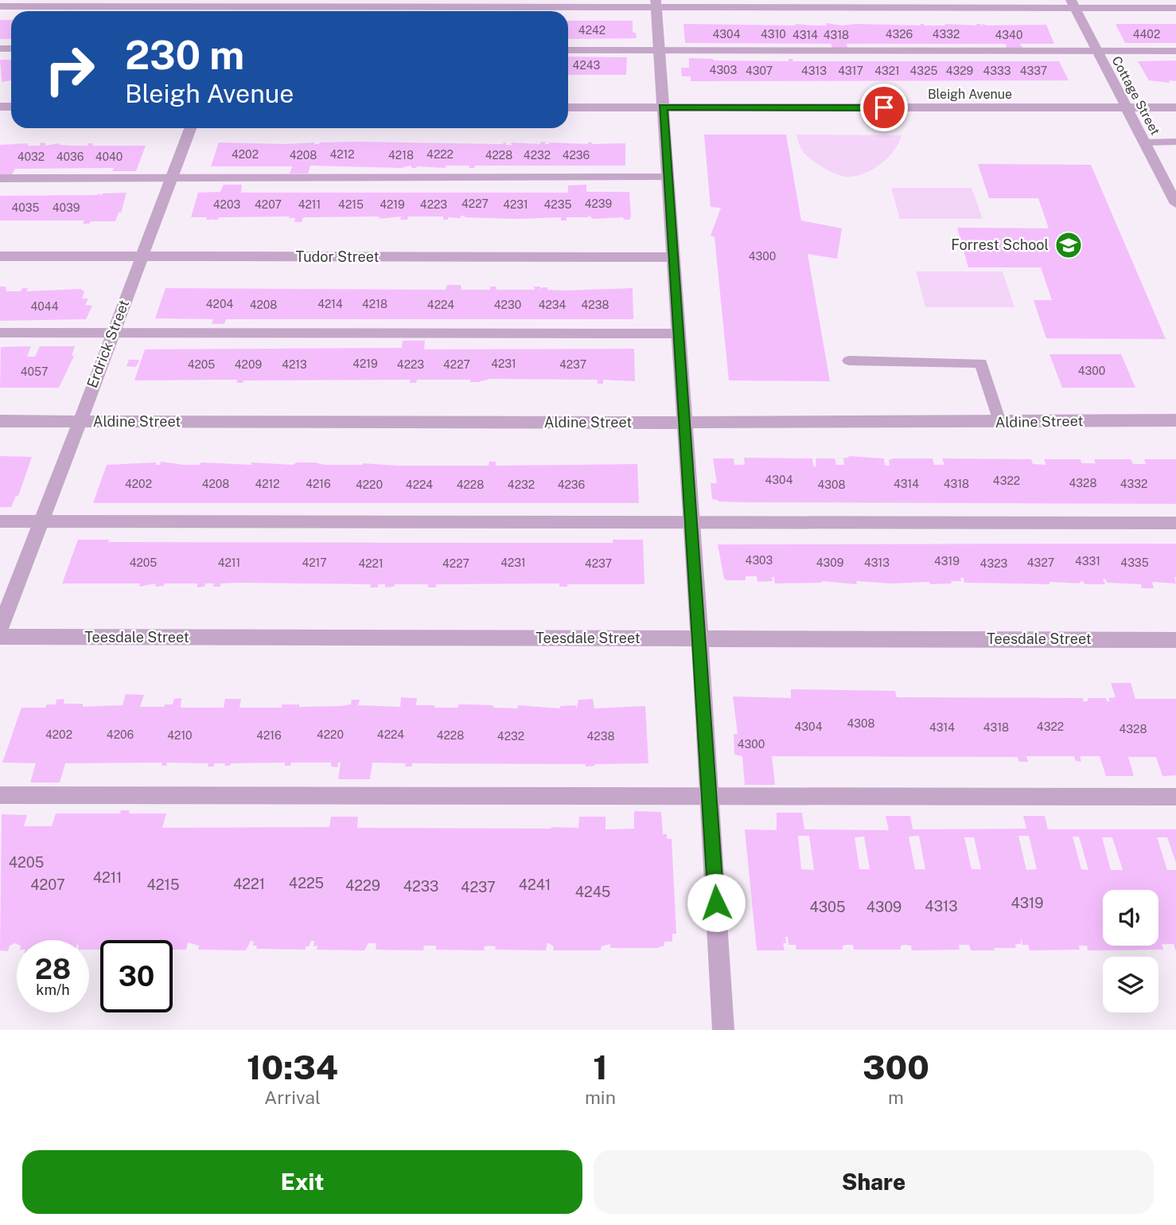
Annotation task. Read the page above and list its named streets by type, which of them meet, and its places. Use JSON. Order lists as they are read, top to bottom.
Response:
{
  "streets": {
    "street": [
      "Bleigh Avenue",
      "Cottage Street",
      "Tudor Street",
      "Erdrick Street",
      "Aldine Street",
      "Teesdale Street"
    ]
  },
  "crossings": [
    ["Bleigh Avenue", "Cottage Street"],
    ["Tudor Street", "Erdrick Street"],
    ["Erdrick Street", "Aldine Street"]
  ],
  "places": {
    "school or university": ["Forrest School"]
  },
  "house_numbers": [
    "4242",
    "4304",
    "4310",
    "4326",
    "4332",
    "4402",
    "4314",
    "4318",
    "4340",
    "4243",
    "4303",
    "4307",
    "4313",
    "4317",
    "4321",
    "4325",
    "4329",
    "4333",
    "4337",
    "4202",
    "4212",
    "4222",
    "4208",
    "4218",
    "4228",
    "4232",
    "4236",
    "4032",
    "4036",
    "4040",
    "4227",
    "4239",
    "4203",
    "4207",
    "4211",
    "4215",
    "4219",
    "4223",
    "4231",
    "4235",
    "4035",
    "4039",
    "4300",
    "4204",
    "4214",
    "4218",
    "4208",
    "4224",
    "4230",
    "4234",
    "4238",
    "4044",
    "4219",
    "4231",
    "4205",
    "4209",
    "4213",
    "4223",
    "4227",
    "4237",
    "4300",
    "4057",
    "4304",
    "4322",
    "4328",
    "4202",
    "4208",
    "4212",
    "4216",
    "4314",
    "4318",
    "4332",
    "4220",
    "4224",
    "4228",
    "4232",
    "4236",
    "4308",
    "4303",
    "4319",
    "4331",
    "4205",
    "4211",
    "4217",
    "4231",
    "4309",
    "4313",
    "4327",
    "4335",
    "4221",
    "4227",
    "4237",
    "4323",
    "4308",
    "4304",
    "4322",
    "4314",
    "4318",
    "4328",
    "4202",
    "4206",
    "4220",
    "4224",
    "4210",
    "4216",
    "4228",
    "4232",
    "4238",
    "4300",
    "4205",
    "4211",
    "4225",
    "4221",
    "4207",
    "4215",
    "4241",
    "4229",
    "4233",
    "4237",
    "4245",
    "4319",
    "4313",
    "4305",
    "4309"
  ],
  "page": {
    "turn": ["230 m", "Bleigh Avenue"],
    "speed": "28 km/h",
    "limit": "30",
    "eta": [
      "10:34",
      "Arrival",
      "1",
      "min",
      "300",
      "m"
    ],
    "buttons": ["Exit", "Share"]
  }
}
